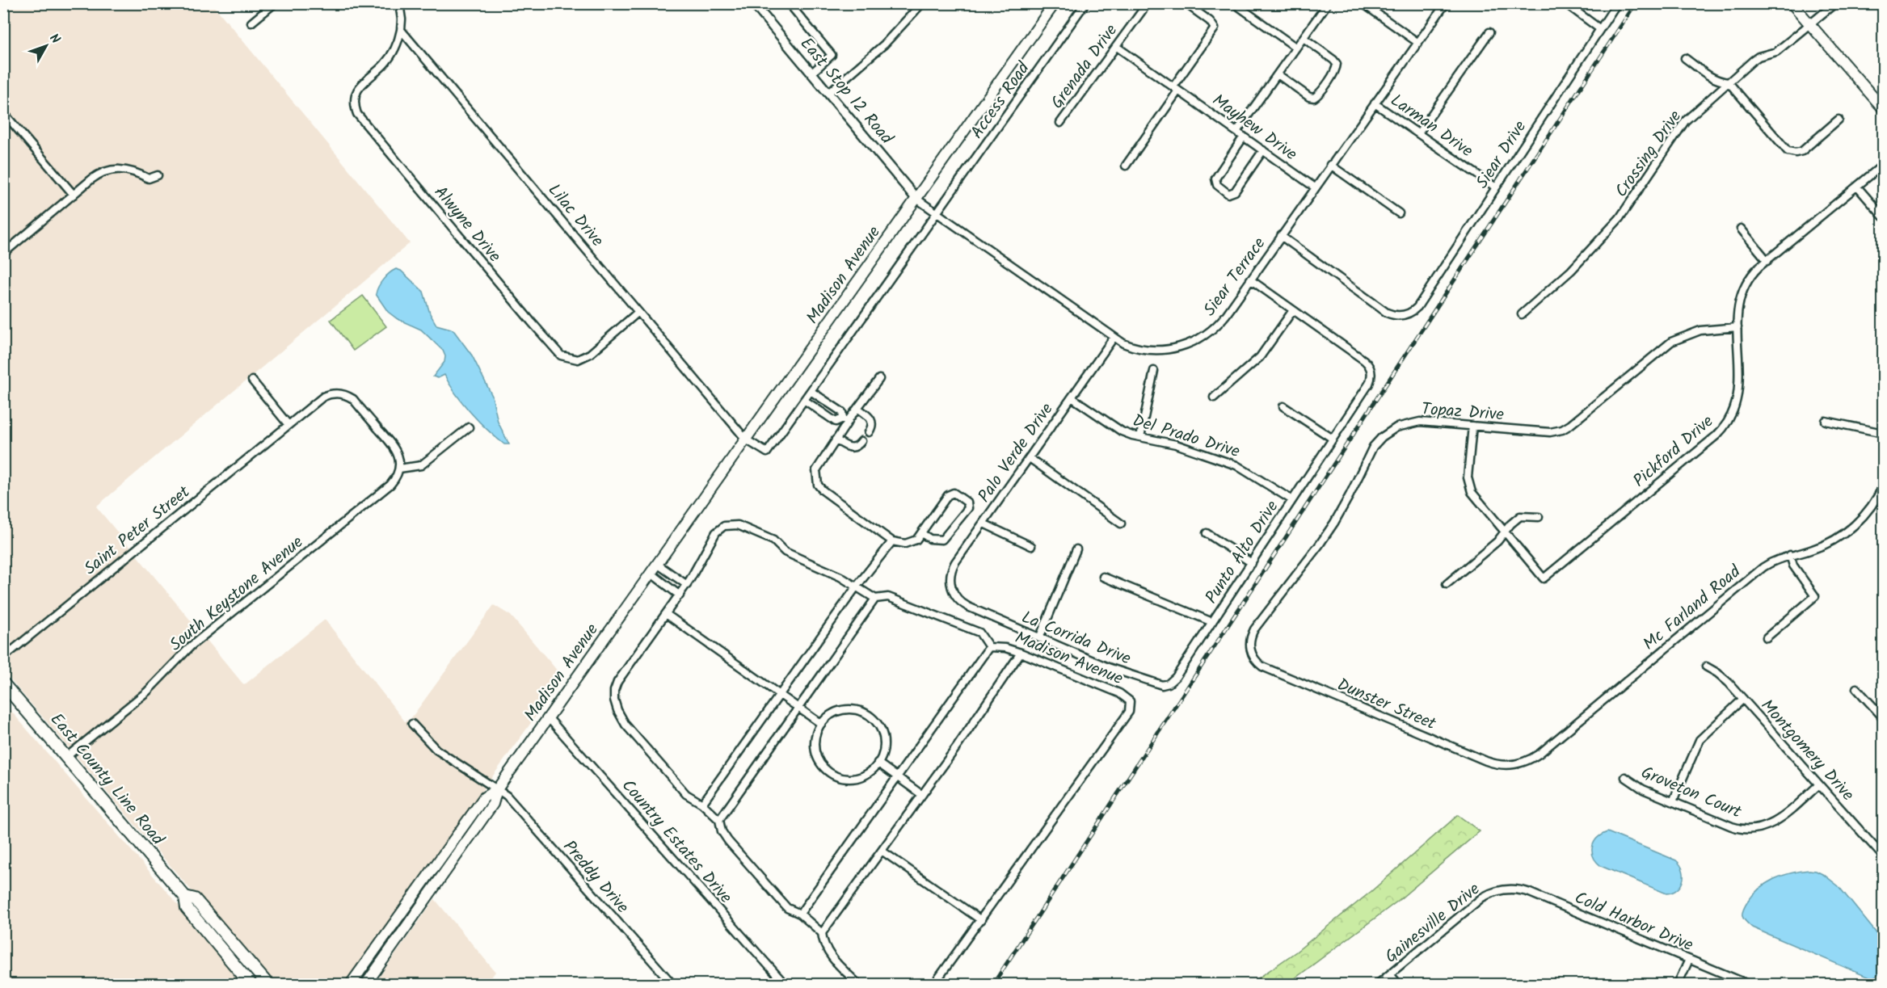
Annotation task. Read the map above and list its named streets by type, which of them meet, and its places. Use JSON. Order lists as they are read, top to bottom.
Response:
{
  "streets": {
    "main road": ["Madison Avenue", "East County Line Road"],
    "street": [
      "Grenada Drive",
      "East Stop 12 Road",
      "Access Road",
      "Larman Drive",
      "Mayhew Drive",
      "Crossing Drive",
      "Siear Drive",
      "Lilac Drive",
      "Alwyne Drive",
      "Siear Terrace",
      "Topaz Drive",
      "Del Prado Drive",
      "Pickford Drive",
      "Palo Verde Drive",
      "Saint Peter Street",
      "Punto Alto Drive",
      "South Keystone Avenue",
      "Mc Farland Road",
      "La Corrida Drive",
      "Dunster Street",
      "Montgomery Drive",
      "Groveton Court",
      "Country Estates Drive",
      "Preddy Drive",
      "Cold Harbor Drive",
      "Gainesville Drive"
    ]
  },
  "crossings": [
    ["Grenada Drive", "Mayhew Drive"],
    ["East Stop 12 Road", "Madison Avenue"],
    ["East Stop 12 Road", "Siear Terrace"],
    ["Access Road", "Lilac Drive"],
    ["Access Road", "Siear Terrace"],
    ["Larman Drive", "Siear Drive"],
    ["Larman Drive", "Siear Terrace"],
    ["Mayhew Drive", "Siear Terrace"],
    ["Siear Drive", "Siear Terrace"],
    ["Lilac Drive", "Alwyne Drive"],
    ["Lilac Drive", "Madison Avenue"],
    ["Madison Avenue", "Siear Terrace"],
    ["Madison Avenue", "Country Estates Drive"],
    ["Madison Avenue", "Preddy Drive"],
    ["Siear Terrace", "Palo Verde Drive"],
    ["Topaz Drive", "Pickford Drive"],
    ["Topaz Drive", "Dunster Street"],
    ["Del Prado Drive", "Palo Verde Drive"],
    ["Del Prado Drive", "Punto Alto Drive"],
    ["Palo Verde Drive", "La Corrida Drive"],
    ["Saint Peter Street", "South Keystone Avenue"],
    ["Punto Alto Drive", "La Corrida Drive"],
    ["South Keystone Avenue", "East County Line Road"],
    ["Mc Farland Road", "Dunster Street"],
    ["Montgomery Drive", "Groveton Court"],
    ["Cold Harbor Drive", "Gainesville Drive"]
  ],
  "north": "top right"
}
